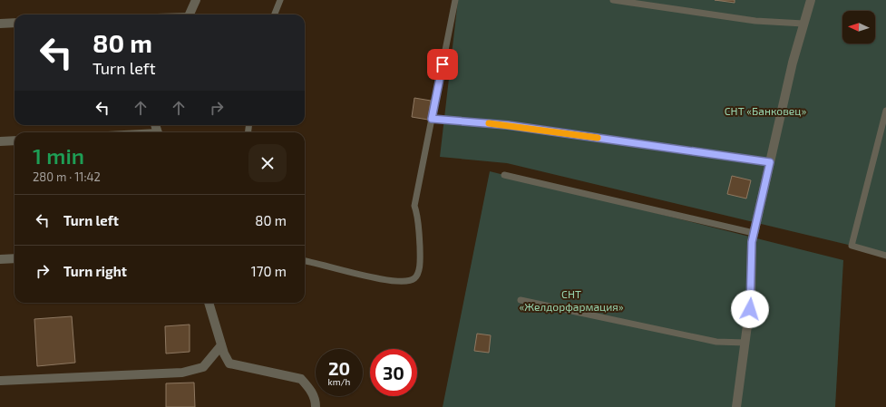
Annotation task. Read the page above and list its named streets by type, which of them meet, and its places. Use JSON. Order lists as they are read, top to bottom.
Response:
{
  "parks": ["СНТ «Банковец»", "СНТ «Желдорфармация»"],
  "north": "left",
  "page": {
    "turn": ["80 m", "Turn left"],
    "heading": ["1 min", "280 m · 11:42"],
    "list": [
      {
        "name": "Turn left",
        "value": "80 m"
      },
      {
        "name": "Turn right",
        "value": "170 m"
      }
    ],
    "speed": "20 km/h",
    "limit": "30"
  }
}
